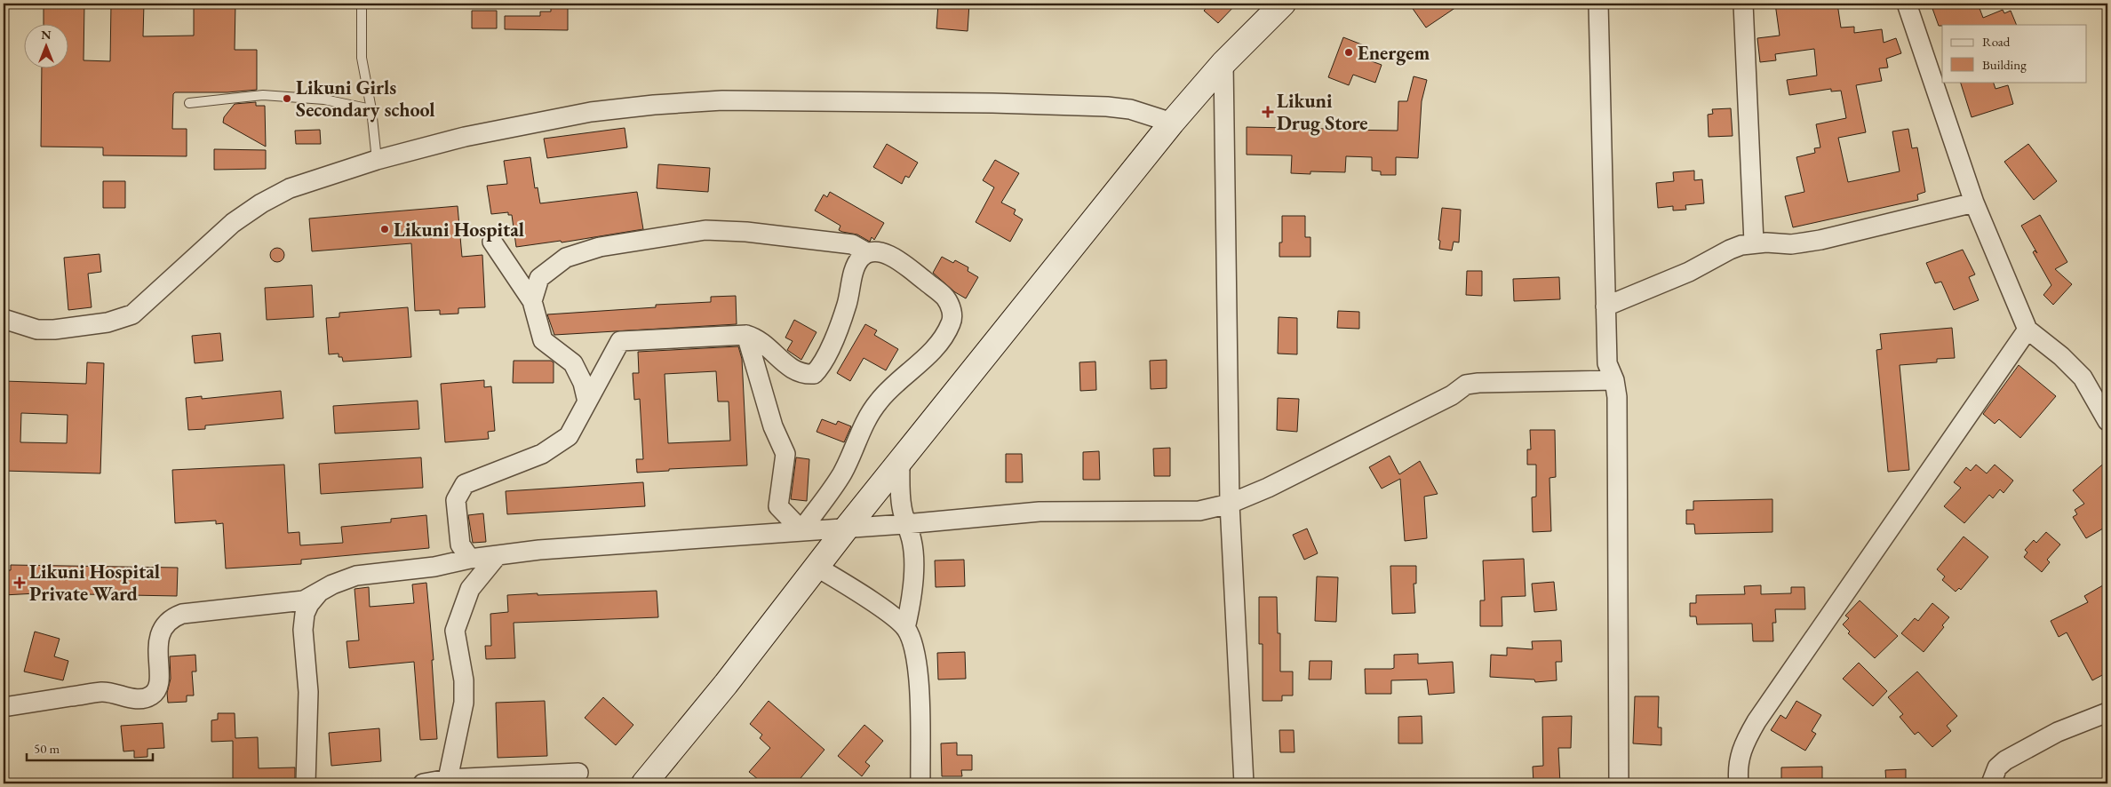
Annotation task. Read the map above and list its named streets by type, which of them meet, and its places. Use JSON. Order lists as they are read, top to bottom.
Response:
{
  "places": {
    "other": ["Energem", "Likuni Girls Secondary school", "Likuni Hospital"],
    "health": ["Likuni Drug Store", "Likuni Hospital Private Ward"]
  },
  "legend": ["Road", "Building"],
  "scale_bar": "50 m",
  "north": "top"
}
